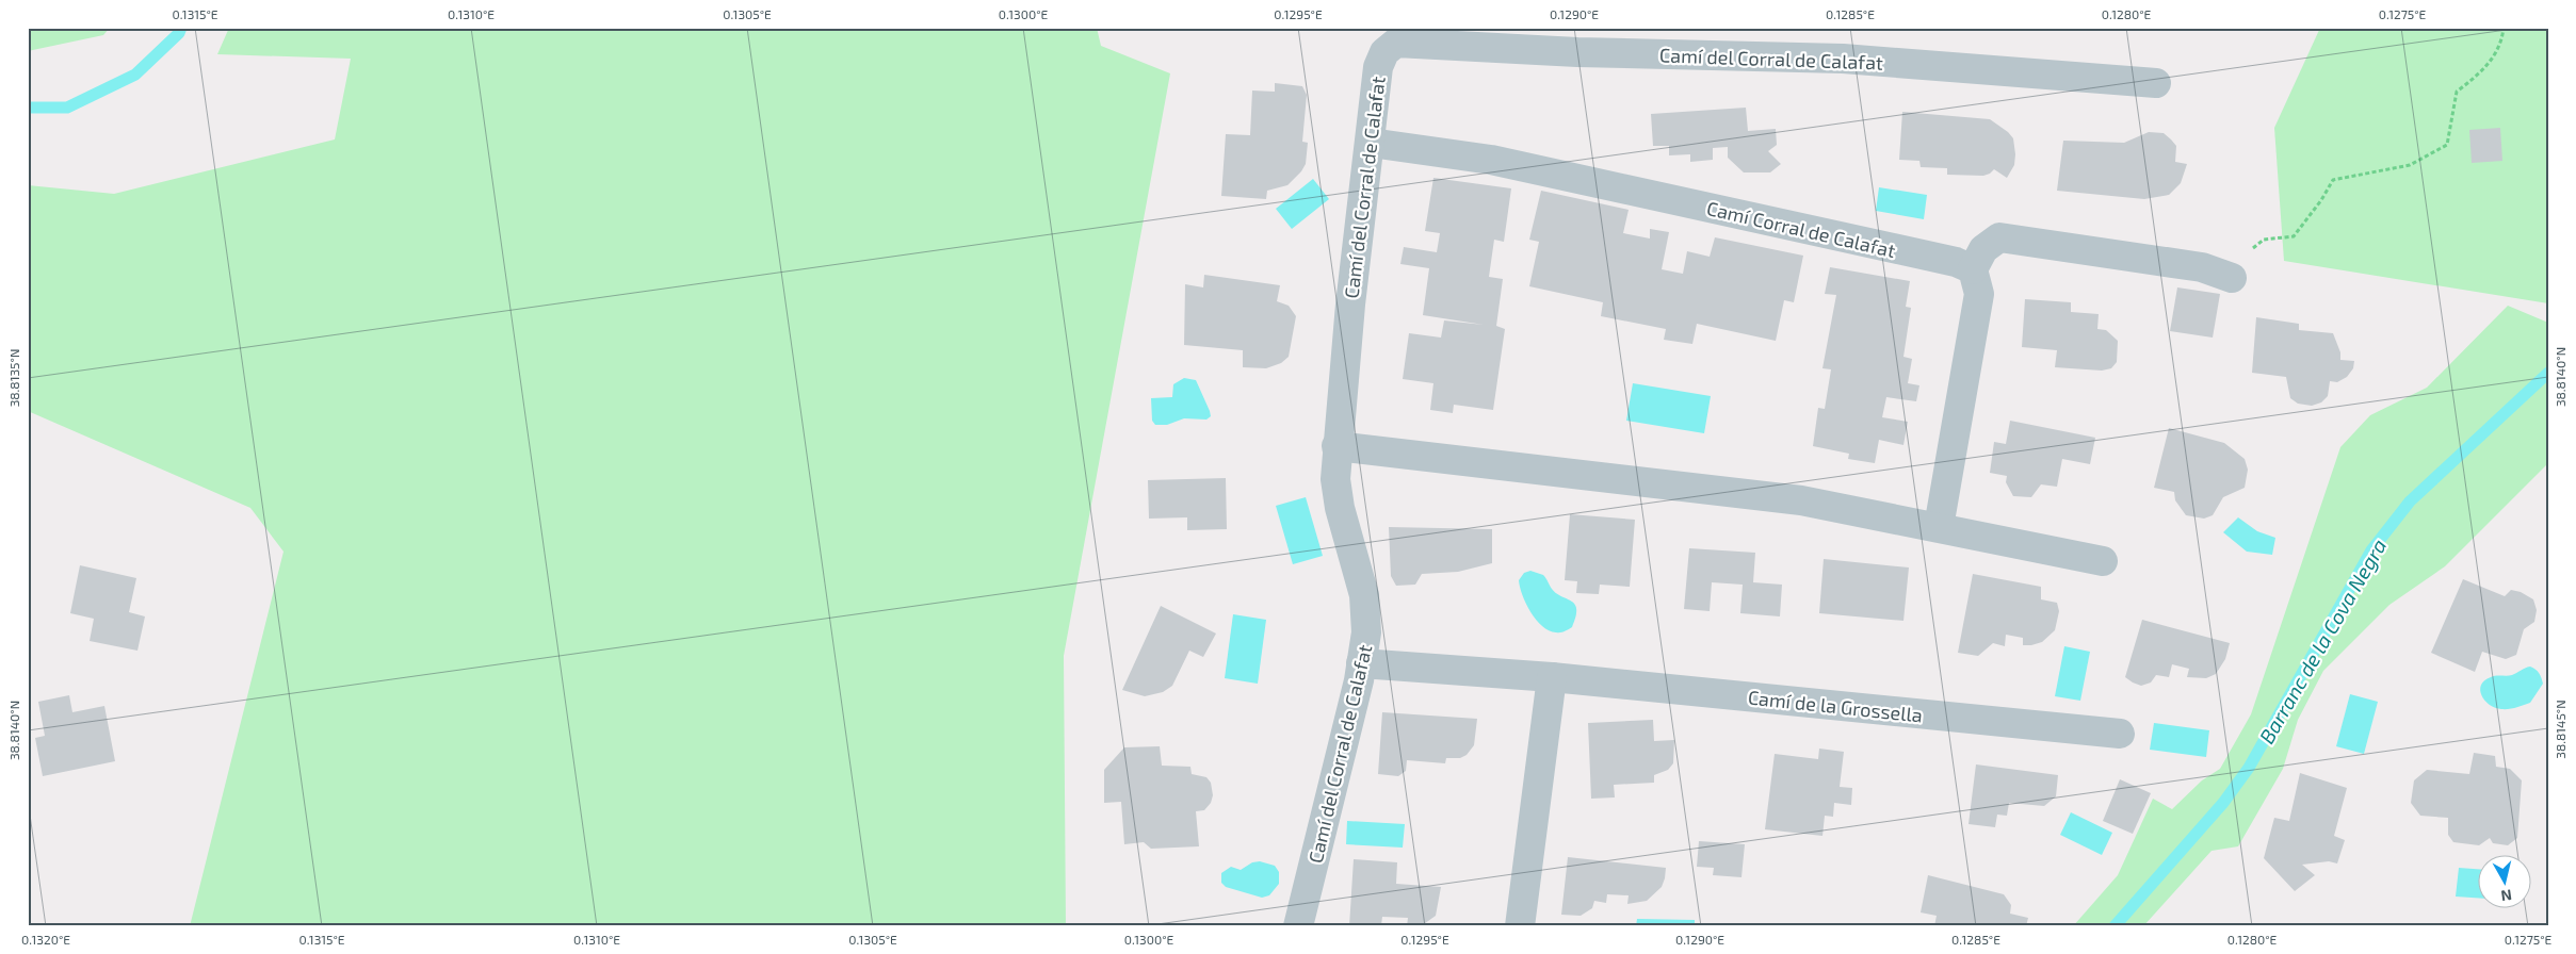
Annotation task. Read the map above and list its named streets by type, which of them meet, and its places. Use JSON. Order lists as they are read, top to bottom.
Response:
{
  "streets": {
    "street": ["Camí del Corral de Calafat", "Camí Corral de Calafat", "Camí de la Grossella"]
  },
  "crossings": [
    ["Camí del Corral de Calafat", "Camí Corral de Calafat"],
    ["Camí del Corral de Calafat", "Camí de la Grossella"]
  ],
  "water": ["Barranc de la Cova Negra"],
  "north": "bottom",
  "coordinates": [
    "0.1315°E",
    "0.1310°E",
    "0.1305°E",
    "0.1300°E",
    "0.1295°E",
    "0.1290°E",
    "0.1285°E",
    "0.1280°E",
    "0.1275°E",
    "38.8140°N",
    "38.8135°N",
    "38.8145°N",
    "0.1320°E"
  ]
}
